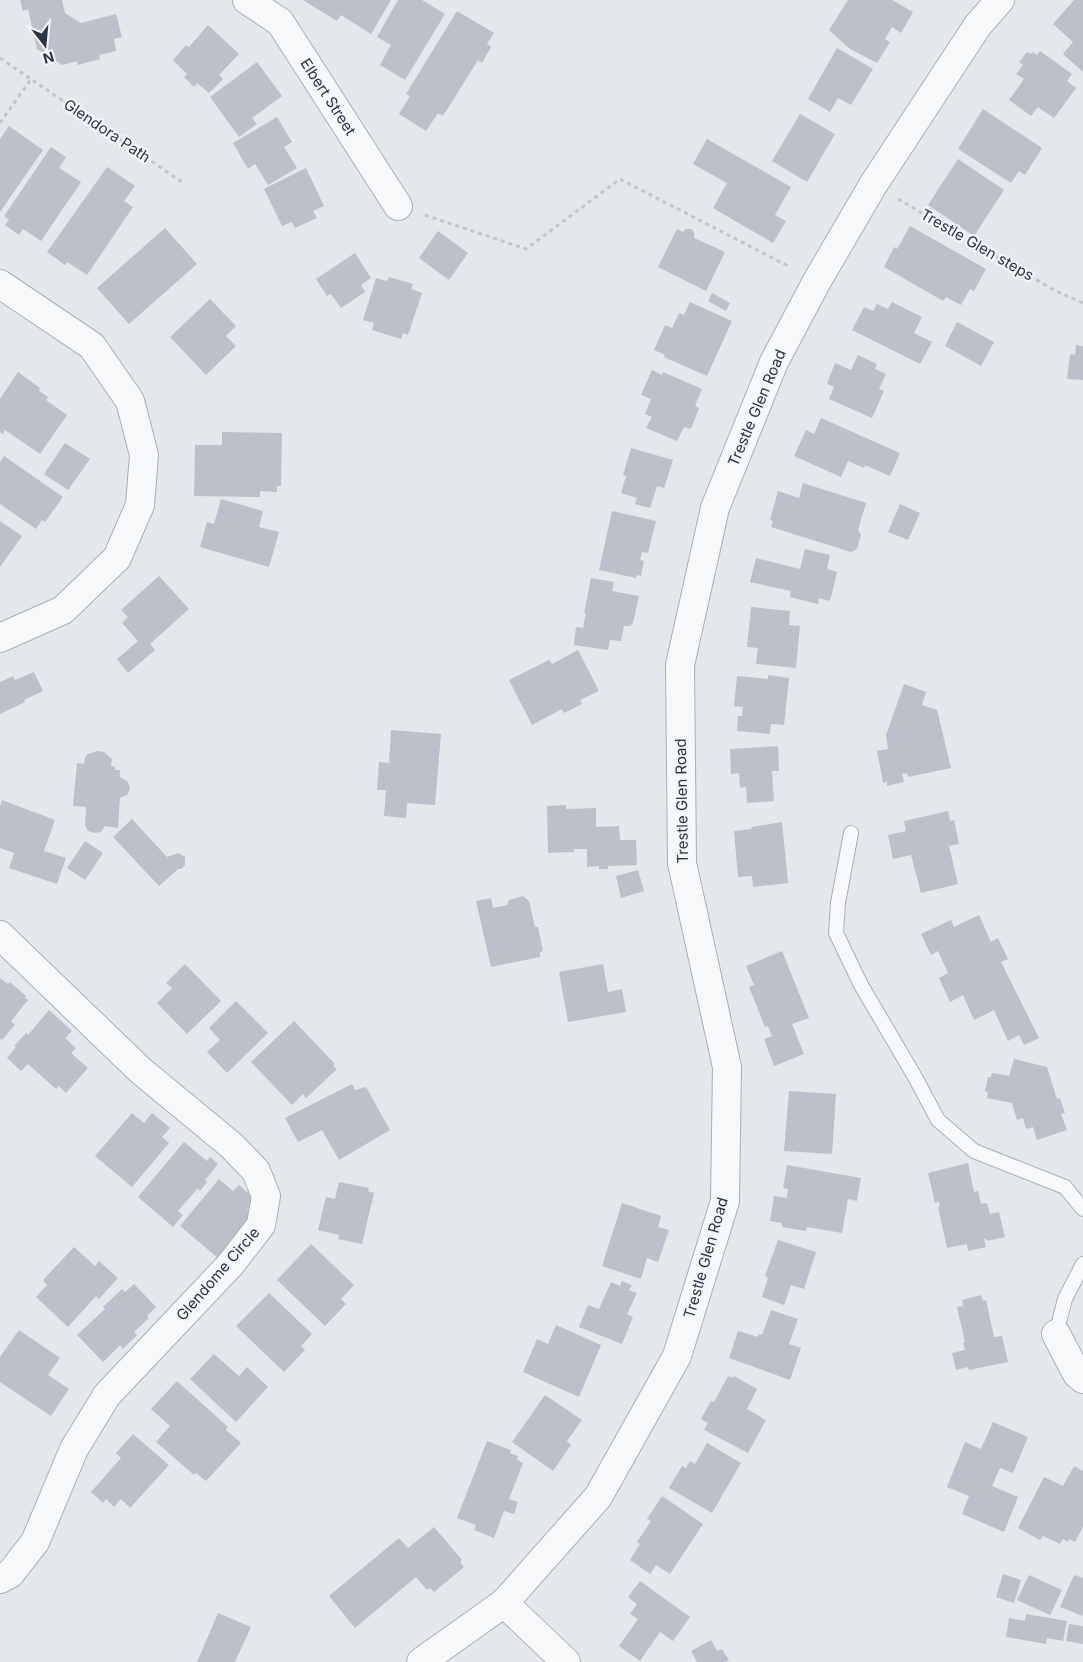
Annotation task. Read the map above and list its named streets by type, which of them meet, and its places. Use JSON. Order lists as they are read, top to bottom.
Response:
{
  "streets": {
    "street": ["Elbert Street", "Trestle Glen Road", "Glendome Circle"],
    "path": ["Glendora Path", "Trestle Glen steps"]
  },
  "crossings": [
    ["Trestle Glen steps", "Trestle Glen Road"]
  ],
  "north": "bottom"
}
